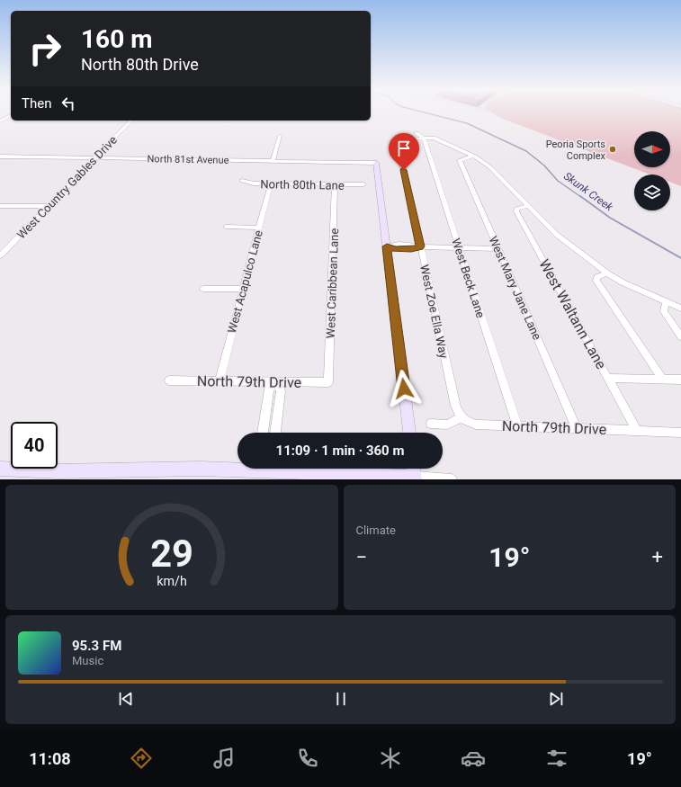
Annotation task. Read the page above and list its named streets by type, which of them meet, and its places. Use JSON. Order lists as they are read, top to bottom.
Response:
{
  "streets": {
    "street": [
      "North 81st Avenue",
      "North 80th Lane",
      "West Country Gables Drive",
      "West Beck Lane",
      "West Acapulco Lane",
      "West Caribbean Lane",
      "West Mary Jane Lane",
      "West Zoe Ella Way",
      "West Waltann Lane",
      "North 79th Drive"
    ]
  },
  "crossings": [
    ["North 81st Avenue", "West Country Gables Drive"],
    ["North 80th Lane", "West Acapulco Lane"],
    ["North 80th Lane", "West Caribbean Lane"],
    ["West Beck Lane", "West Zoe Ella Way"],
    ["West Beck Lane", "North 79th Drive"],
    ["West Acapulco Lane", "North 79th Drive"],
    ["West Caribbean Lane", "North 79th Drive"],
    ["West Mary Jane Lane", "North 79th Drive"],
    ["West Zoe Ella Way", "North 79th Drive"],
    ["West Waltann Lane", "North 79th Drive"]
  ],
  "water": ["Skunk Creek"],
  "places": ["Peoria Sports Complex"],
  "north": "right",
  "page": {
    "turn": ["160 m", "North 80th Drive"],
    "then": "Then",
    "limit": "40",
    "trip": "11:09 · 1 min · 360 m",
    "tile": "Climate",
    "heat": ["−", "19°", "+"],
    "song": ["95.3 FM", "Music"],
    "tabs": ["11:08", "19°"],
    "gauge": ["29", "km/h"]
  }
}
